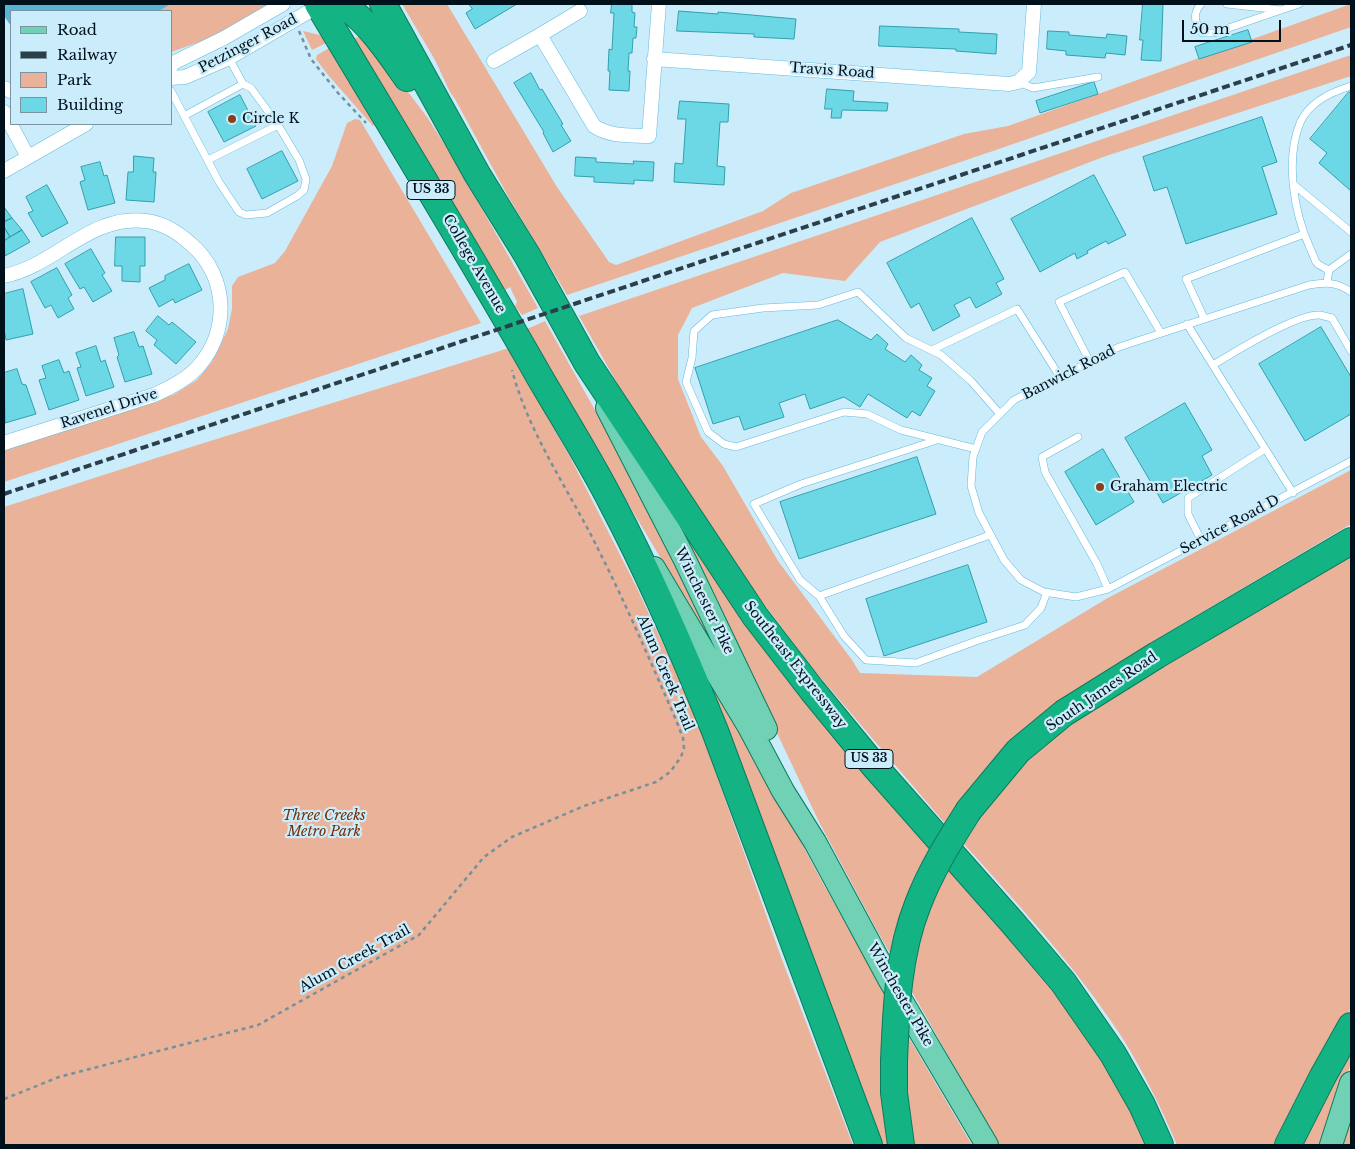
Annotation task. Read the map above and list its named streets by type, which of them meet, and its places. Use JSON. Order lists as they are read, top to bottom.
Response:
{
  "streets": {
    "highway": [
      "US 33",
      "College Avenue",
      "Southeast Expressway",
      "South James Road"
    ],
    "main road": ["Winchester Pike"],
    "street": ["Petzinger Road", "Travis Road", "Ravenel Drive"],
    "lane": ["Banwick Road", "Service Road D"],
    "path": ["Alum Creek Trail"]
  },
  "crossings": [
    ["Petzinger Road", "College Avenue"],
    ["US 33", "College Avenue"],
    ["US 33", "Winchester Pike"],
    ["US 33", "Southeast Expressway"],
    ["College Avenue", "Winchester Pike"],
    ["Banwick Road", "Service Road D"],
    ["Winchester Pike", "Southeast Expressway"]
  ],
  "parks": ["Three Creeks Metro Park"],
  "places": ["Circle K", "Graham Electric"],
  "legend": [
    "Road",
    "Railway",
    "Park",
    "Building"
  ],
  "scale_bar": "50 m"
}
